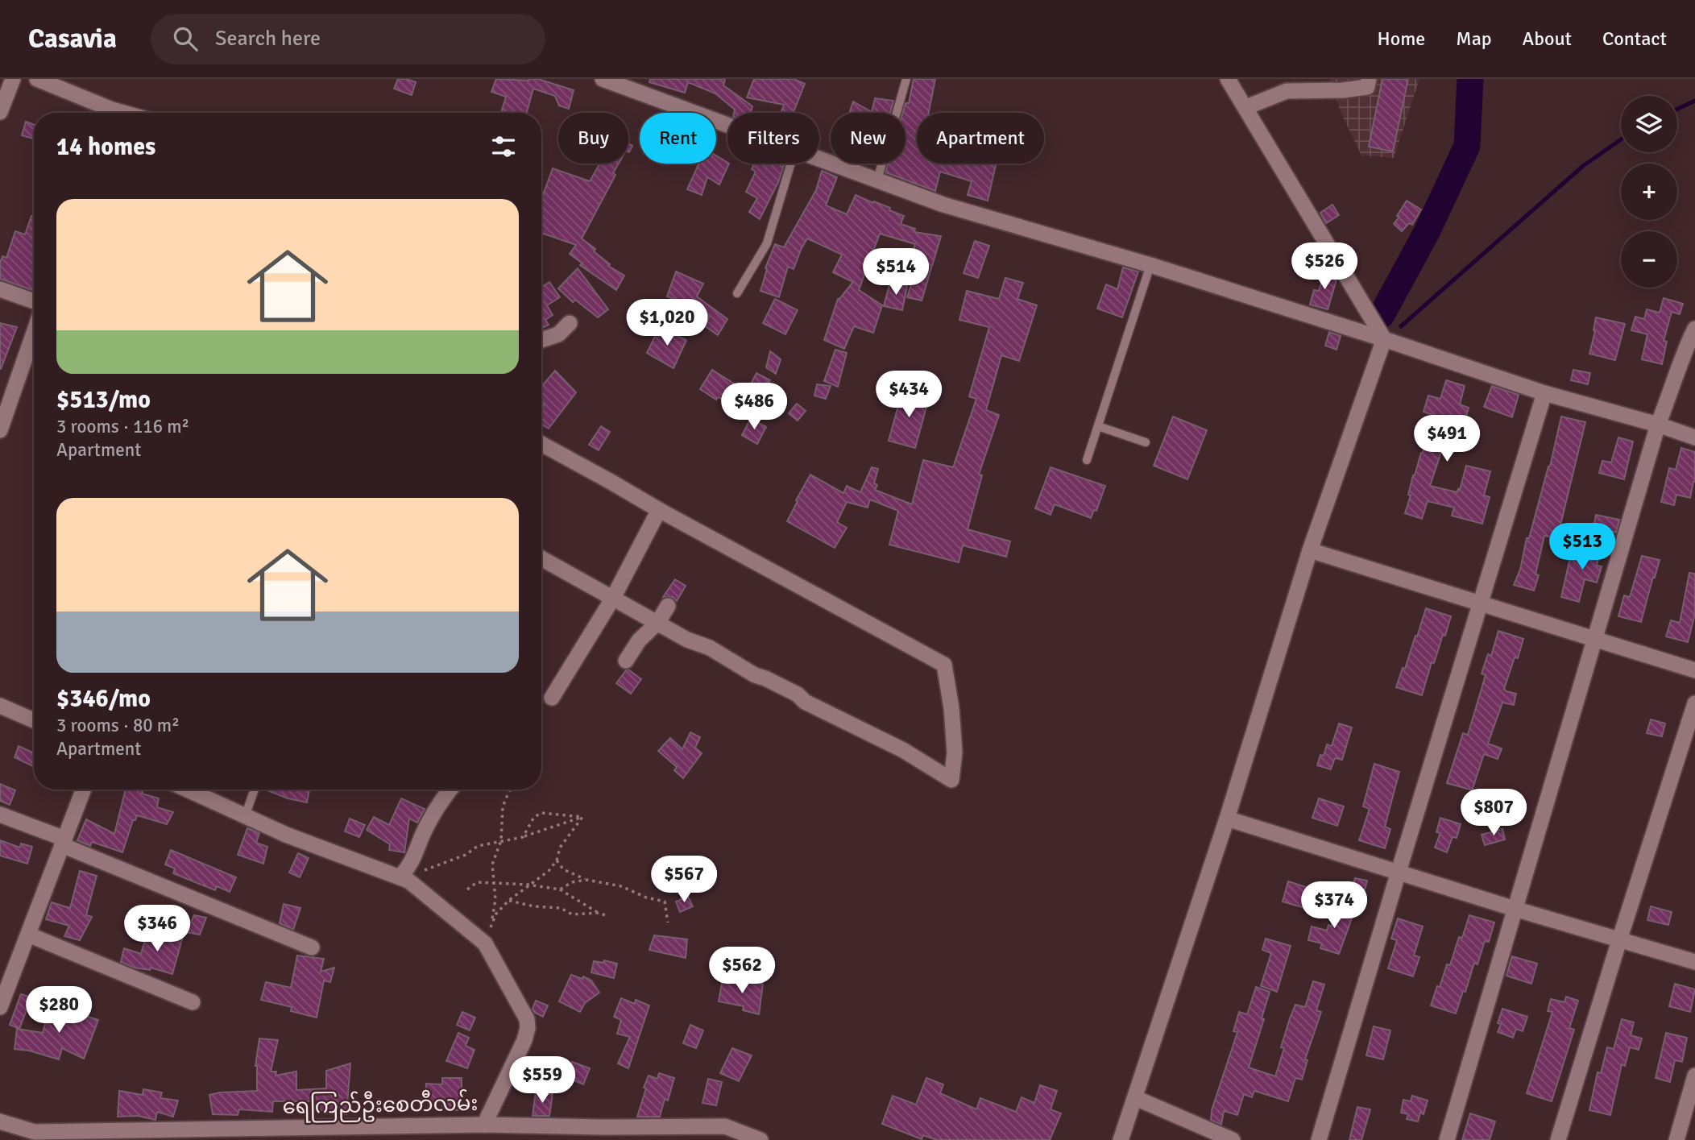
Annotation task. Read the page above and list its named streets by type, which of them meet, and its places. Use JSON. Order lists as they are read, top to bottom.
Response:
{
  "streets": {
    "street": ["ရေကြည်ဦးစေတီလမ်း"]
  },
  "page": {
    "header": "Casavia",
    "search": "Search here",
    "nav": [
      "Home",
      "Map",
      "About",
      "Contact"
    ],
    "map_buttons": ["+", "−"],
    "chip": [
      "Buy",
      "Rent",
      "Filters",
      "New",
      "Apartment"
    ],
    "heading": "14 homes",
    "list": [
      {
        "name": "$513/mo",
        "note": "3 rooms · 116 m² · Apartment"
      },
      {
        "name": "$346/mo",
        "note": "3 rooms · 80 m² · Apartment"
      }
    ],
    "price": [
      "$526",
      "$514",
      "$1,020",
      "$434",
      "$486",
      "$491",
      "$513",
      "$807",
      "$567",
      "$374",
      "$346",
      "$562",
      "$280",
      "$559"
    ]
  }
}
